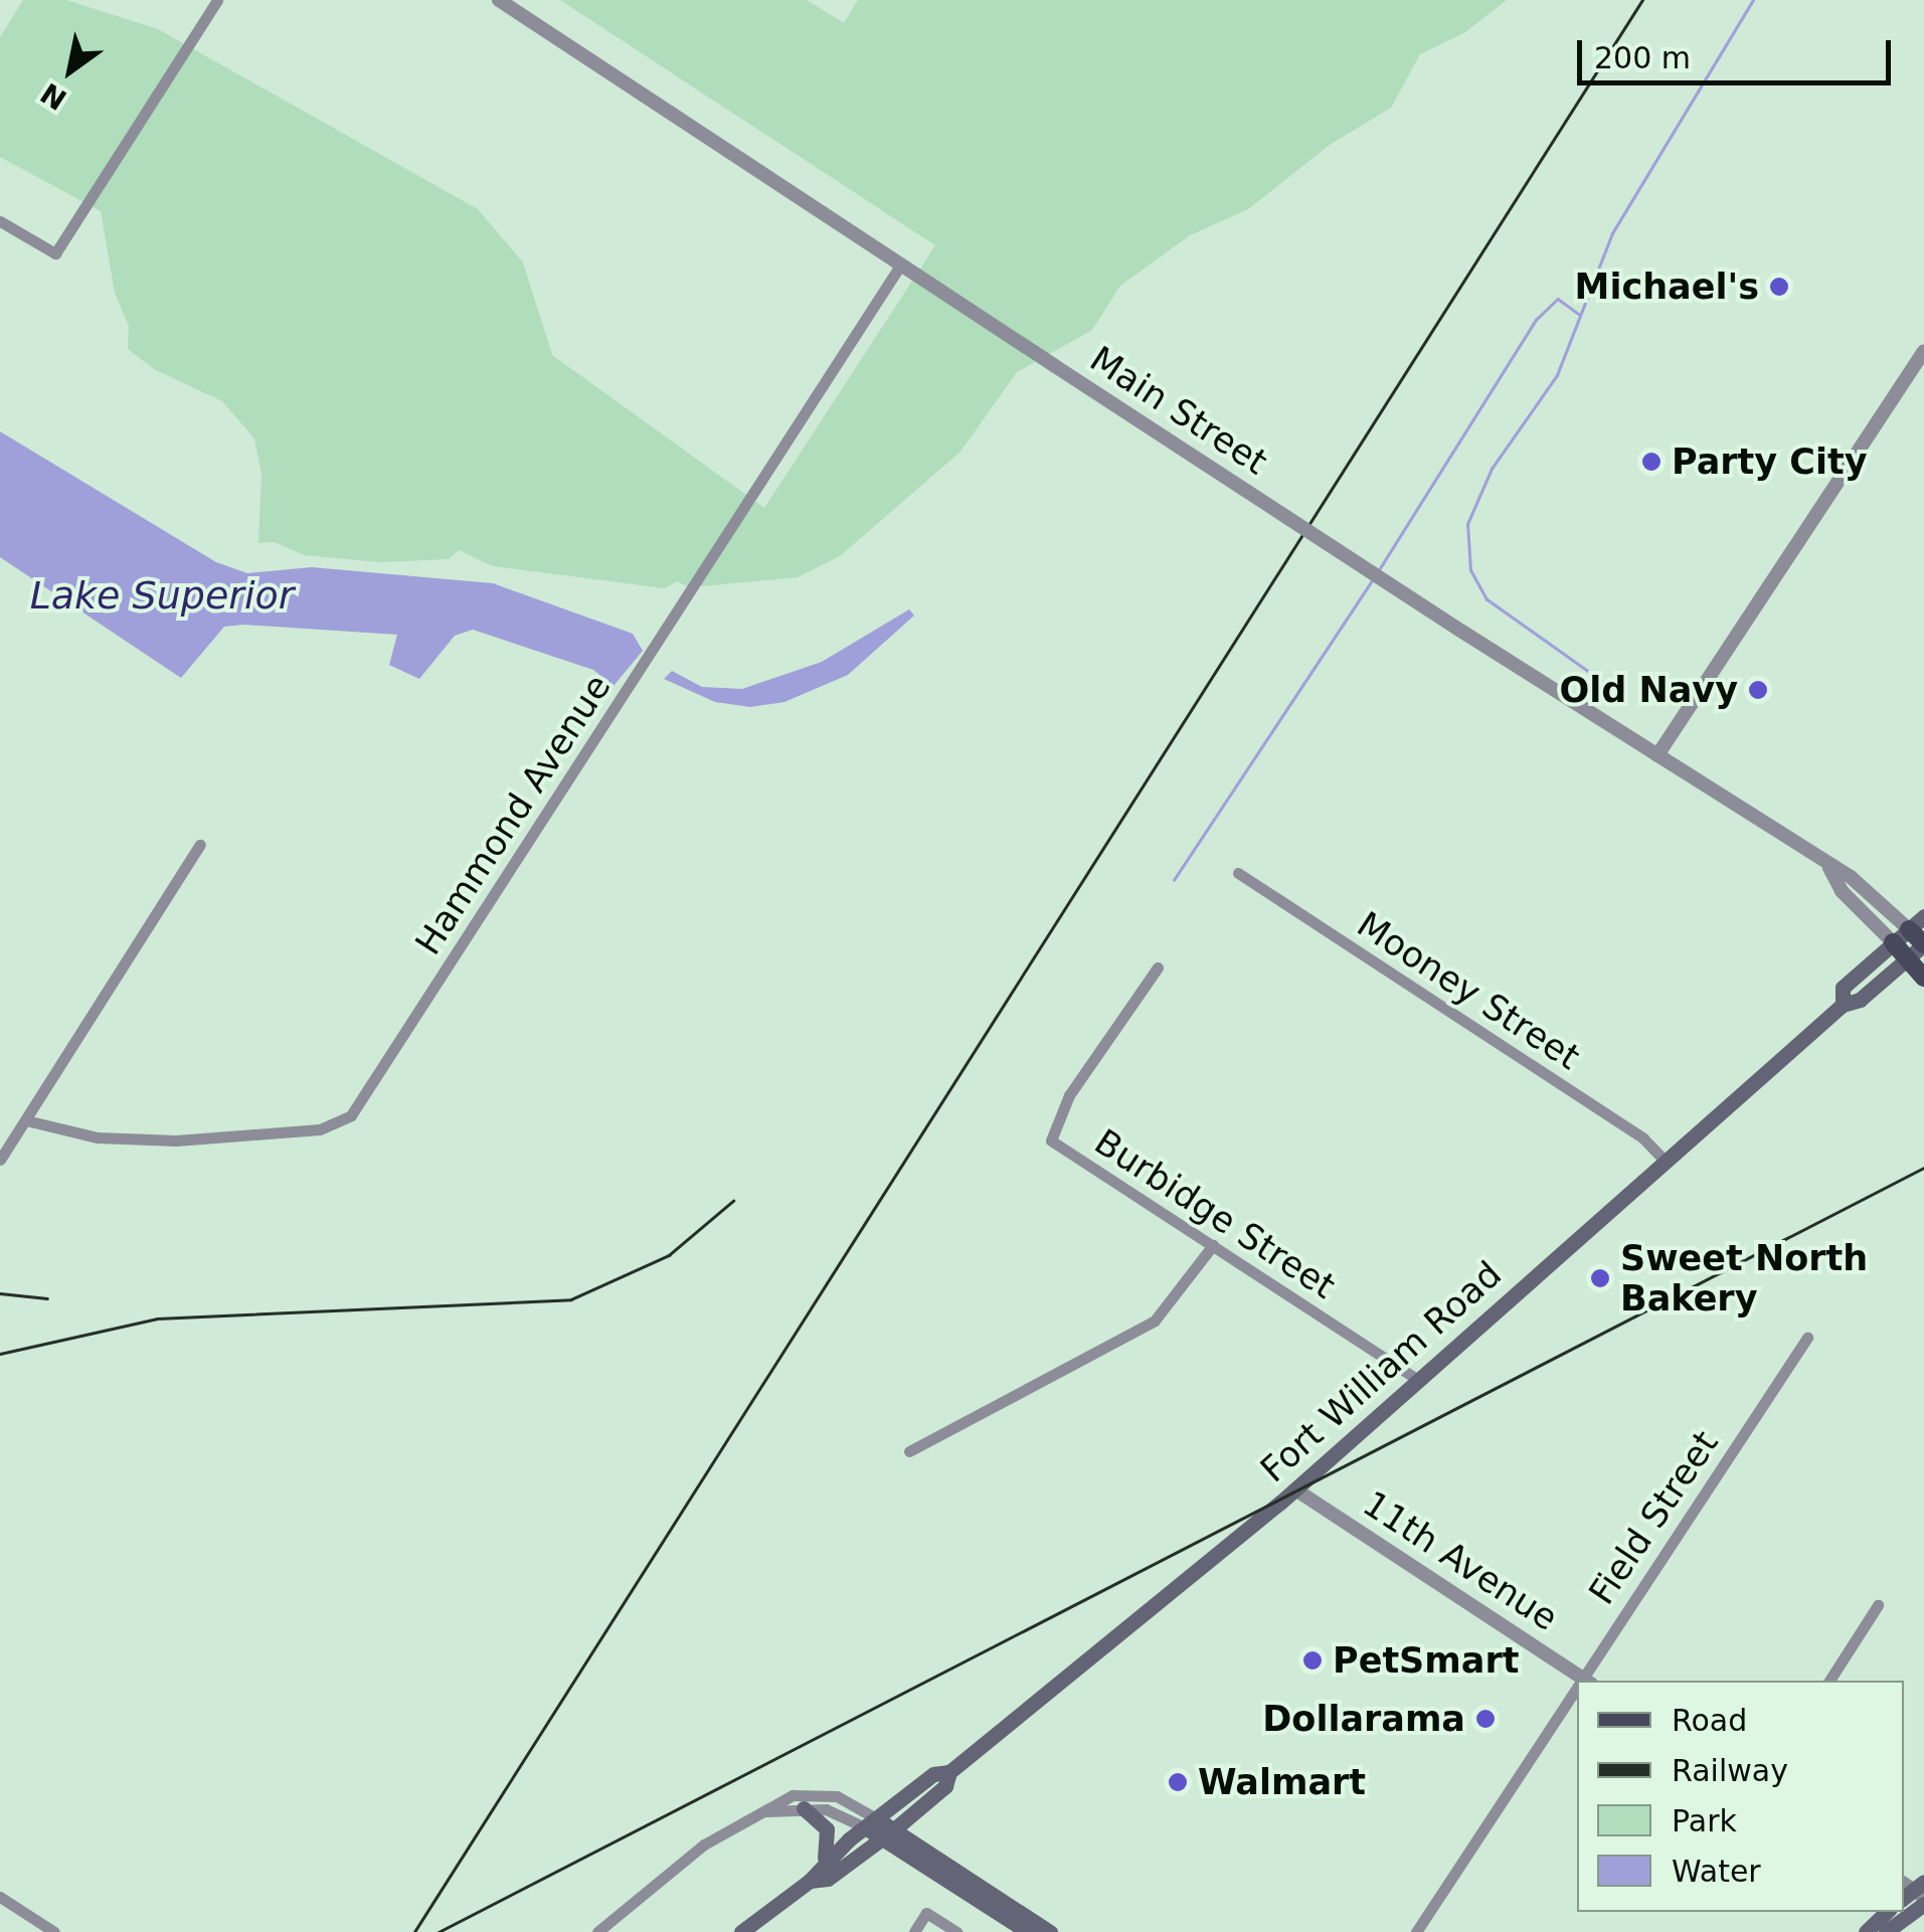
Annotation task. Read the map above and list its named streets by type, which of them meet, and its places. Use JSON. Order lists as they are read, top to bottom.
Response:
{
  "streets": {
    "main road": ["Fort William Road"],
    "street": [
      "Main Street",
      "Hammond Avenue",
      "Mooney Street",
      "Burbidge Street",
      "Field Street",
      "11th Avenue"
    ]
  },
  "crossings": [
    ["Main Street", "Hammond Avenue"],
    ["Main Street", "Fort William Road"],
    ["Mooney Street", "Fort William Road"],
    ["Burbidge Street", "Fort William Road"],
    ["Fort William Road", "11th Avenue"],
    ["Field Street", "11th Avenue"]
  ],
  "water": ["Lake Superior"],
  "places": [
    "Michael's",
    "Party City",
    "Old Navy",
    "Sweet North Bakery",
    "PetSmart",
    "Dollarama",
    "Walmart"
  ],
  "legend": [
    "Road",
    "Railway",
    "Park",
    "Water"
  ],
  "scale_bar": "200 m",
  "north": "bottom left"
}
